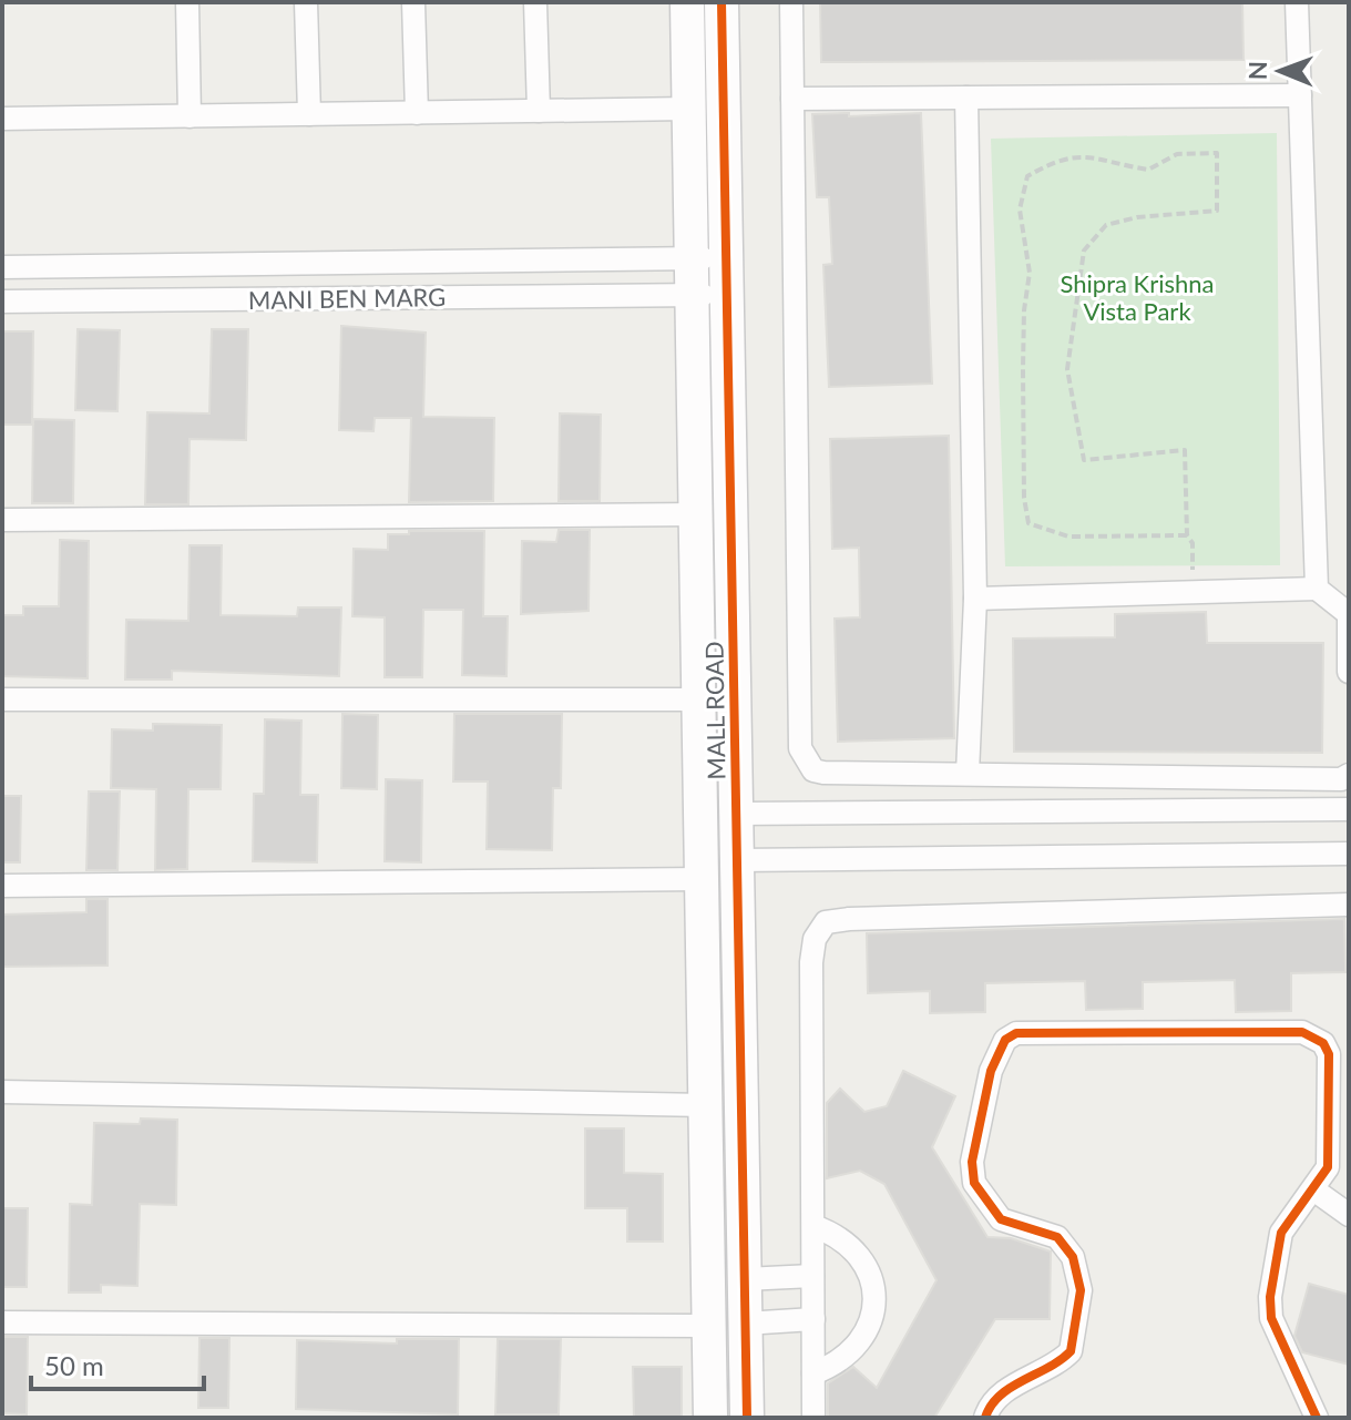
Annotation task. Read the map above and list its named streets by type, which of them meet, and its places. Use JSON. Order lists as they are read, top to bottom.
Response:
{
  "streets": {
    "street": ["MANI BEN MARG", "MALL ROAD"]
  },
  "crossings": [
    ["MANI BEN MARG", "MALL ROAD"]
  ],
  "parks": ["Shipra Krishna Vista Park"],
  "scale_bar": "50 m",
  "north": "left"
}
